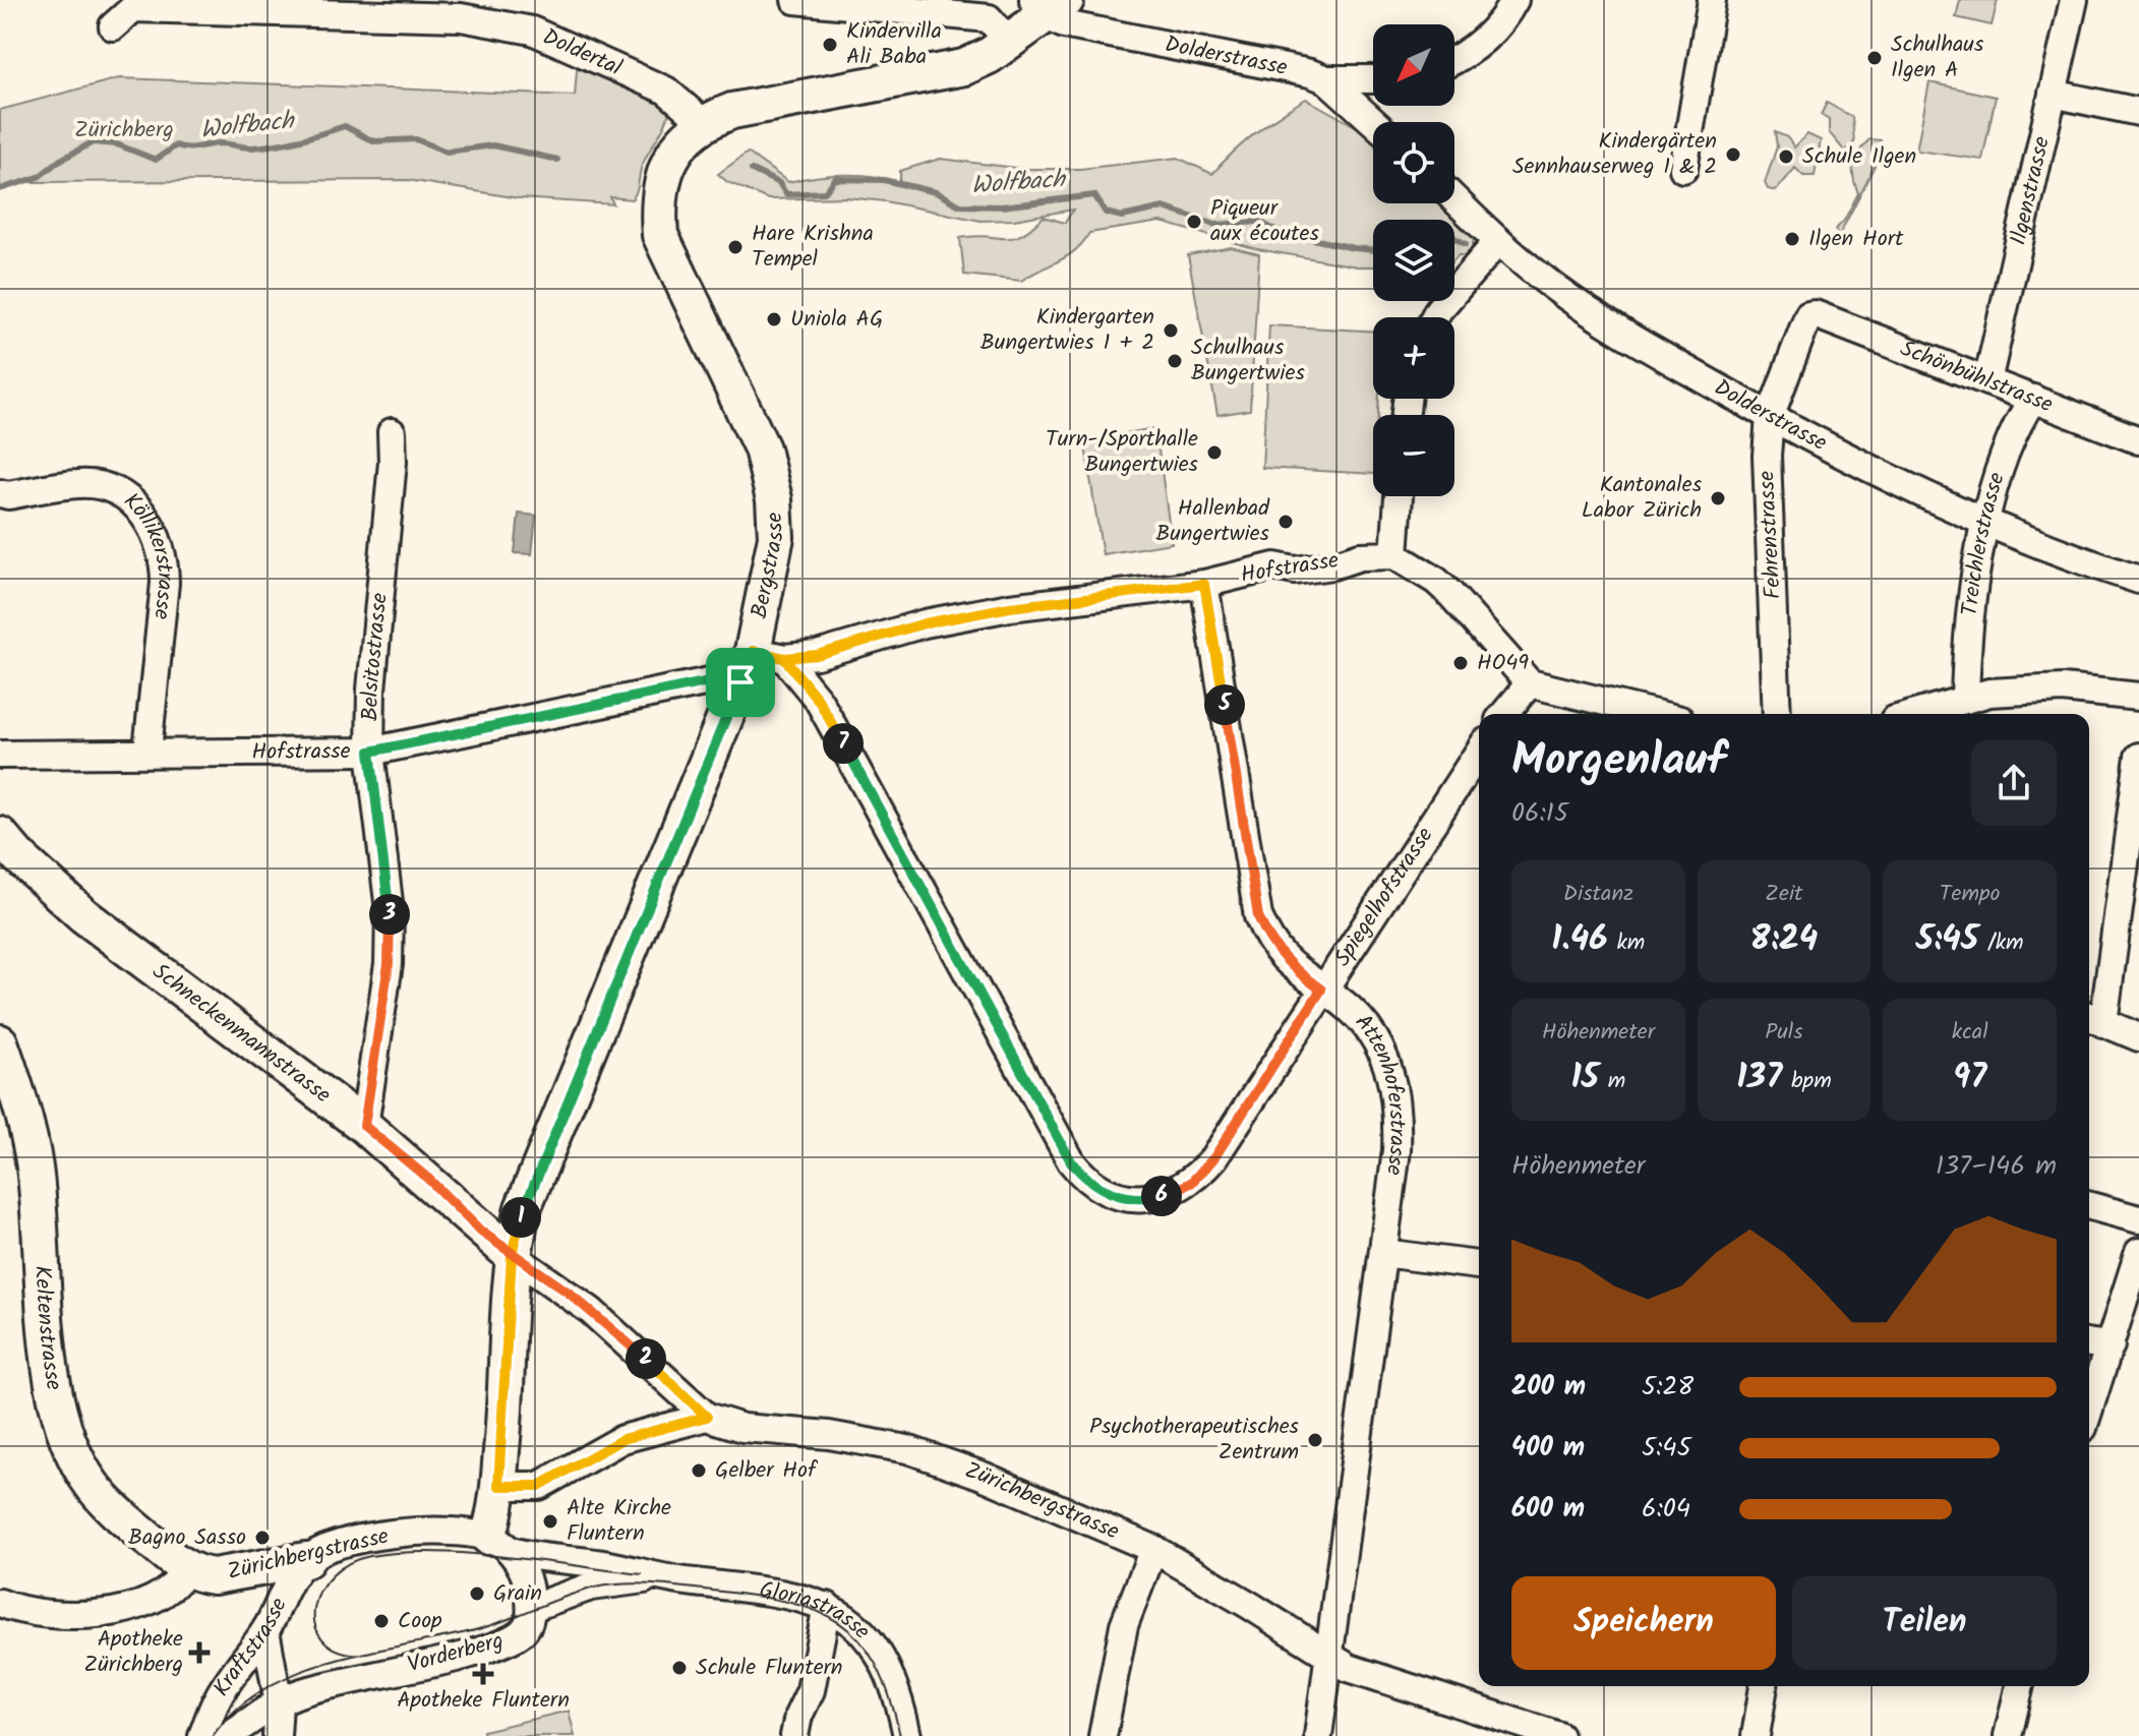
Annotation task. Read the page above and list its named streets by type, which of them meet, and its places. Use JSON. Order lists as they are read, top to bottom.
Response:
{
  "streets": {
    "main road": [
      "Bergstrasse",
      "Schneckenmannstrasse",
      "Keltenstrasse",
      "Zürichbergstrasse"
    ],
    "street": [
      "Doldertal",
      "Dolderstrasse",
      "Ilgenstrasse",
      "Schönbühlstrasse",
      "Fehrenstrasse",
      "Treichlerstrasse",
      "Köllikerstrasse",
      "Hofstrasse",
      "Belsitostrasse",
      "Spiegelhofstrasse",
      "Attenhoferstrasse",
      "Gloriastrasse",
      "Kraftstrasse",
      "Vorderberg"
    ]
  },
  "crossings": [
    ["Doldertal", "Bergstrasse"],
    ["Dolderstrasse", "Fehrenstrasse"],
    ["Dolderstrasse", "Treichlerstrasse"],
    ["Dolderstrasse", "Bergstrasse"],
    ["Ilgenstrasse", "Schönbühlstrasse"],
    ["Schönbühlstrasse", "Fehrenstrasse"],
    ["Schönbühlstrasse", "Treichlerstrasse"],
    ["Köllikerstrasse", "Hofstrasse"],
    ["Bergstrasse", "Hofstrasse"],
    ["Bergstrasse", "Spiegelhofstrasse"],
    ["Bergstrasse", "Schneckenmannstrasse"],
    ["Bergstrasse", "Zürichbergstrasse"],
    ["Bergstrasse", "Gloriastrasse"],
    ["Hofstrasse", "Belsitostrasse"],
    ["Hofstrasse", "Spiegelhofstrasse"],
    ["Hofstrasse", "Attenhoferstrasse"],
    ["Belsitostrasse", "Schneckenmannstrasse"],
    ["Spiegelhofstrasse", "Attenhoferstrasse"],
    ["Schneckenmannstrasse", "Zürichbergstrasse"],
    ["Attenhoferstrasse", "Zürichbergstrasse"],
    ["Keltenstrasse", "Zürichbergstrasse"],
    ["Zürichbergstrasse", "Gloriastrasse"],
    ["Zürichbergstrasse", "Kraftstrasse"],
    ["Gloriastrasse", "Vorderberg"],
    ["Kraftstrasse", "Vorderberg"]
  ],
  "water": ["Wolfbach"],
  "parks": ["Zürichberg"],
  "places": {
    "other": [
      "Kindervilla Ali Baba",
      "Schulhaus Ilgen A",
      "Kindergärten Sennhauserweg 1 & 2",
      "Schule Ilgen",
      "Piqueur aux écoutes",
      "Ilgen Hort",
      "Hare Krishna Tempel",
      "Uniola AG",
      "Kindergarten Bungertwies 1 + 2",
      "Schulhaus Bungertwies",
      "Turn-/Sporthalle Bungertwies",
      "Kantonales Labor Zürich",
      "Hallenbad Bungertwies",
      "HO49",
      "Psychotherapeutisches Zentrum",
      "Gelber Hof",
      "Alte Kirche Fluntern",
      "Bagno Sasso",
      "Grain",
      "Coop",
      "Schule Fluntern"
    ],
    "health": ["Apotheke Zürichberg", "Apotheke Fluntern"]
  },
  "north": "bottom left",
  "page": {
    "map_buttons": ["+", "−"],
    "pins": [
      "5",
      "7",
      "3",
      "6",
      "1",
      "2"
    ],
    "heading": ["Morgenlauf", "06:15"],
    "stats": [
      ["Distanz", "1.46 km"],
      ["Zeit", "8:24"],
      ["Tempo", "5:45 /km"],
      ["Höhenmeter", "15 m"],
      ["Puls", "137 bpm"],
      ["kcal", "97"]
    ],
    "chart": ["Höhenmeter", "137–146 m"],
    "list": [
      {
        "name": "200 m",
        "note": "5:28"
      },
      {
        "name": "400 m",
        "note": "5:45"
      },
      {
        "name": "600 m",
        "note": "6:04"
      }
    ],
    "buttons": ["Speichern", "Teilen"]
  }
}
